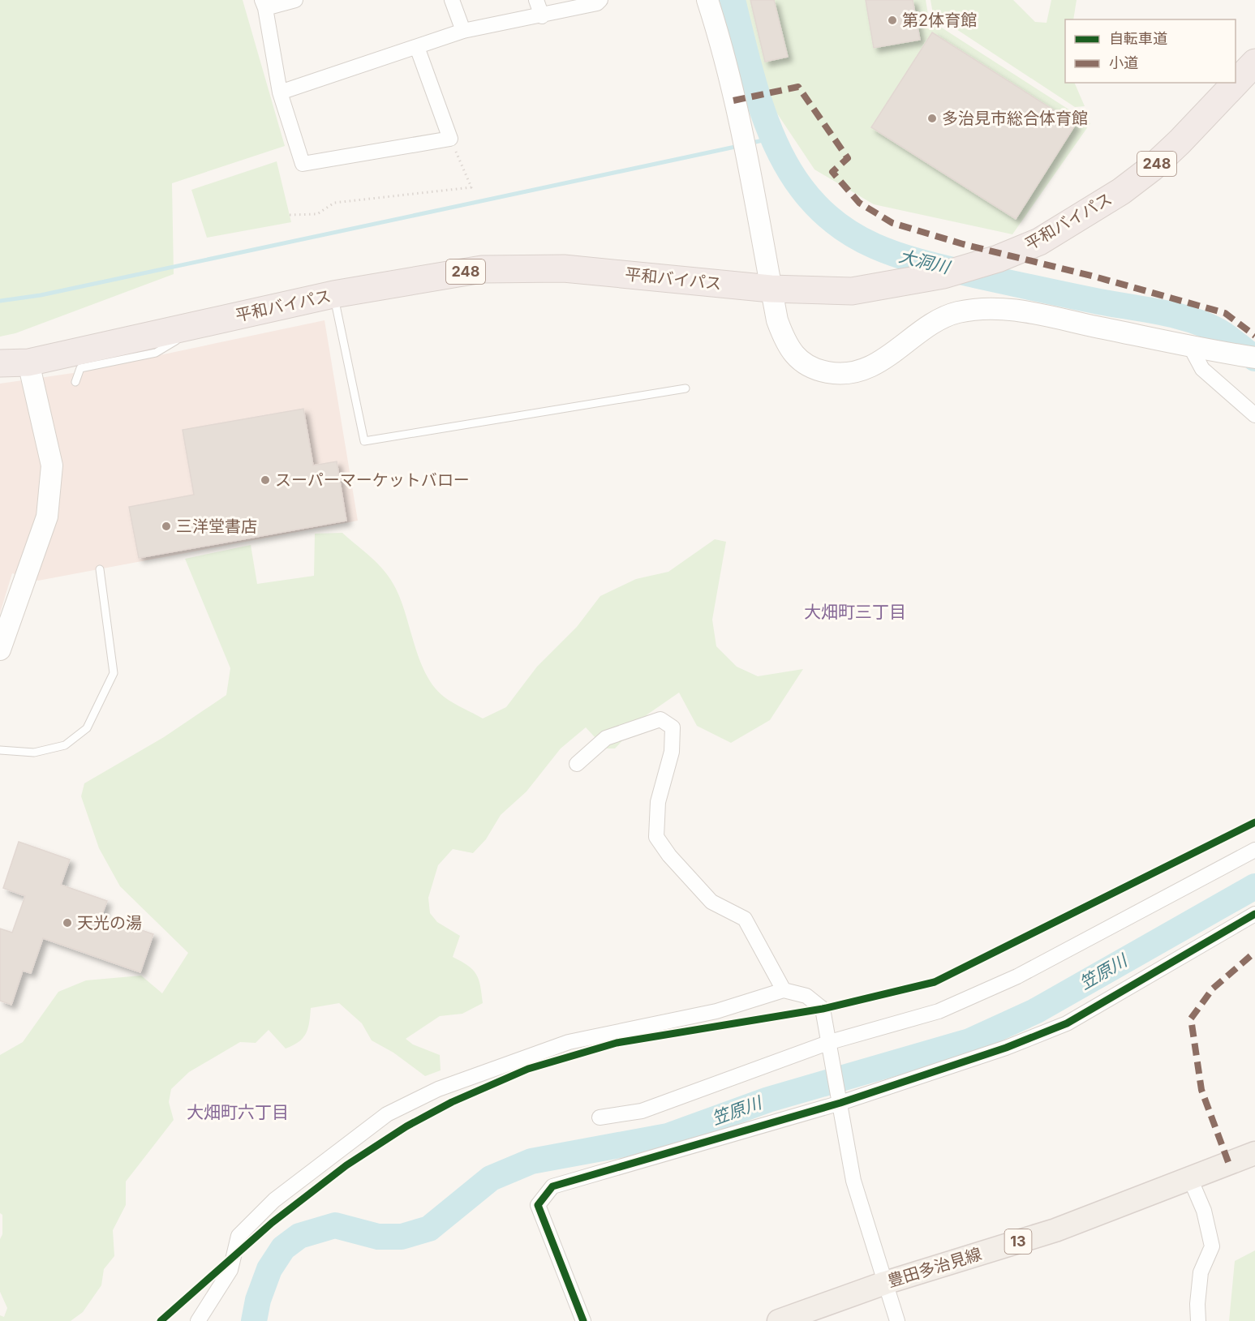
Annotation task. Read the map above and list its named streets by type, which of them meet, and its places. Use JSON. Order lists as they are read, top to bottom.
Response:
{
  "streets": {
    "highway": ["248", "平和バイパス"],
    "main road": ["13", "豊田多治見線"]
  },
  "crossings": [
    ["248", "平和バイパス"]
  ],
  "districts": ["大畑町三丁目", "大畑町六丁目"],
  "water": ["大洞川", "笠原川"],
  "places": [
    "第2体育館",
    "多治見市総合体育館",
    "スーパーマーケットバロー",
    "三洋堂書店",
    "天光の湯"
  ],
  "legend": ["自転車道", "小道"]
}
